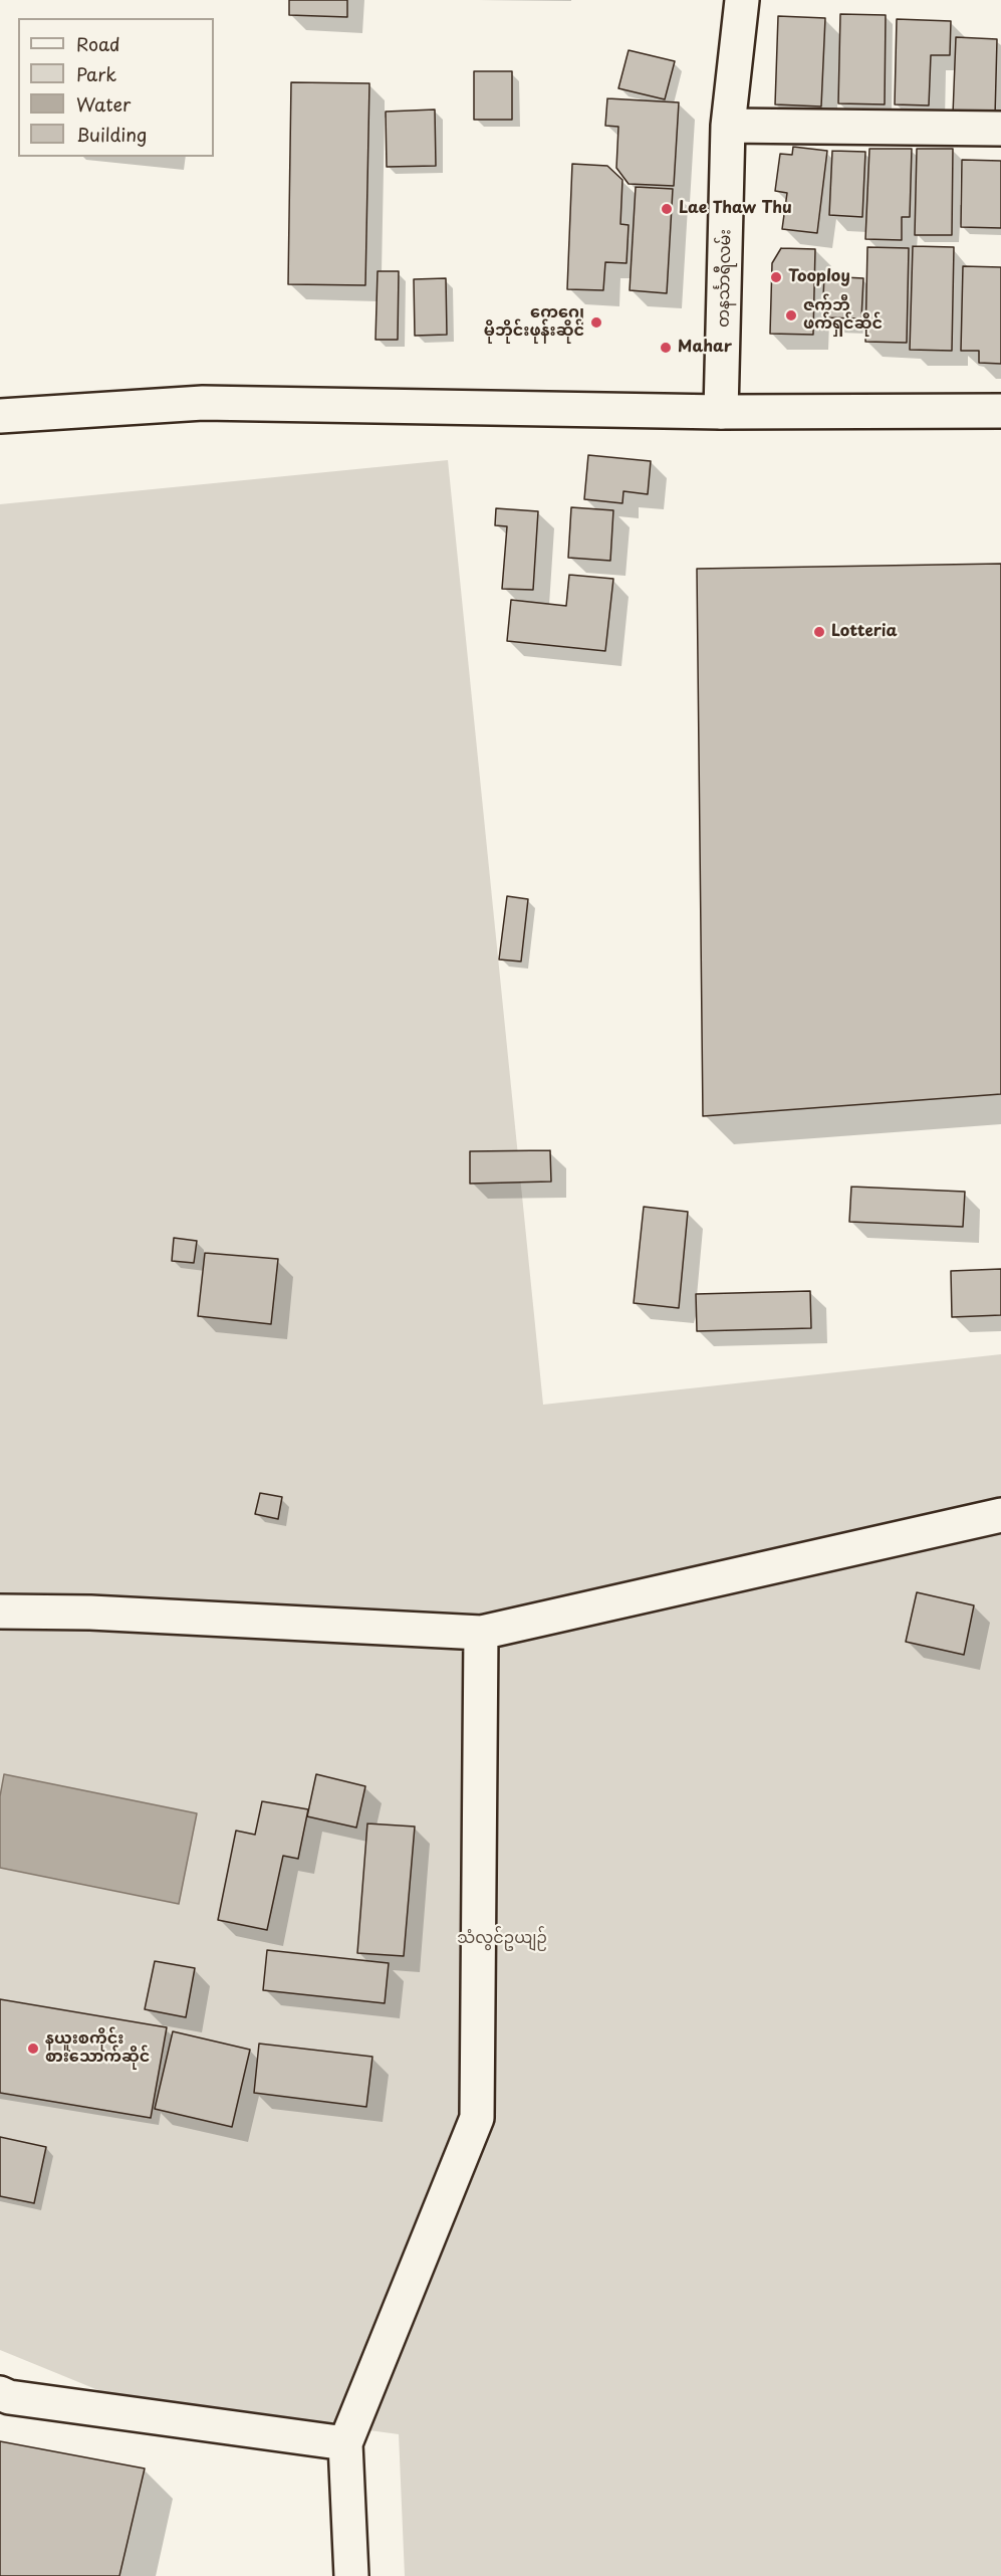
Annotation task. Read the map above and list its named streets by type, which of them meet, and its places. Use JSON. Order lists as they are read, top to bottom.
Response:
{
  "streets": {
    "street": ["တနင်္သာရီလမ်း"]
  },
  "parks": ["သံလွင်ဥယျဉ်"],
  "places": [
    "Lae Thaw Thu",
    "Tooploy",
    "ဇက်ဘီ ဖက်ရှင်ဆိုင်",
    "ကေဂျေ မိုဘိုင်းဖုန်းဆိုင်",
    "Mahar",
    "Lotteria",
    "နယူးစကိုင်း စားသောက်ဆိုင်"
  ],
  "legend": [
    "Road",
    "Park",
    "Water",
    "Building"
  ]
}
